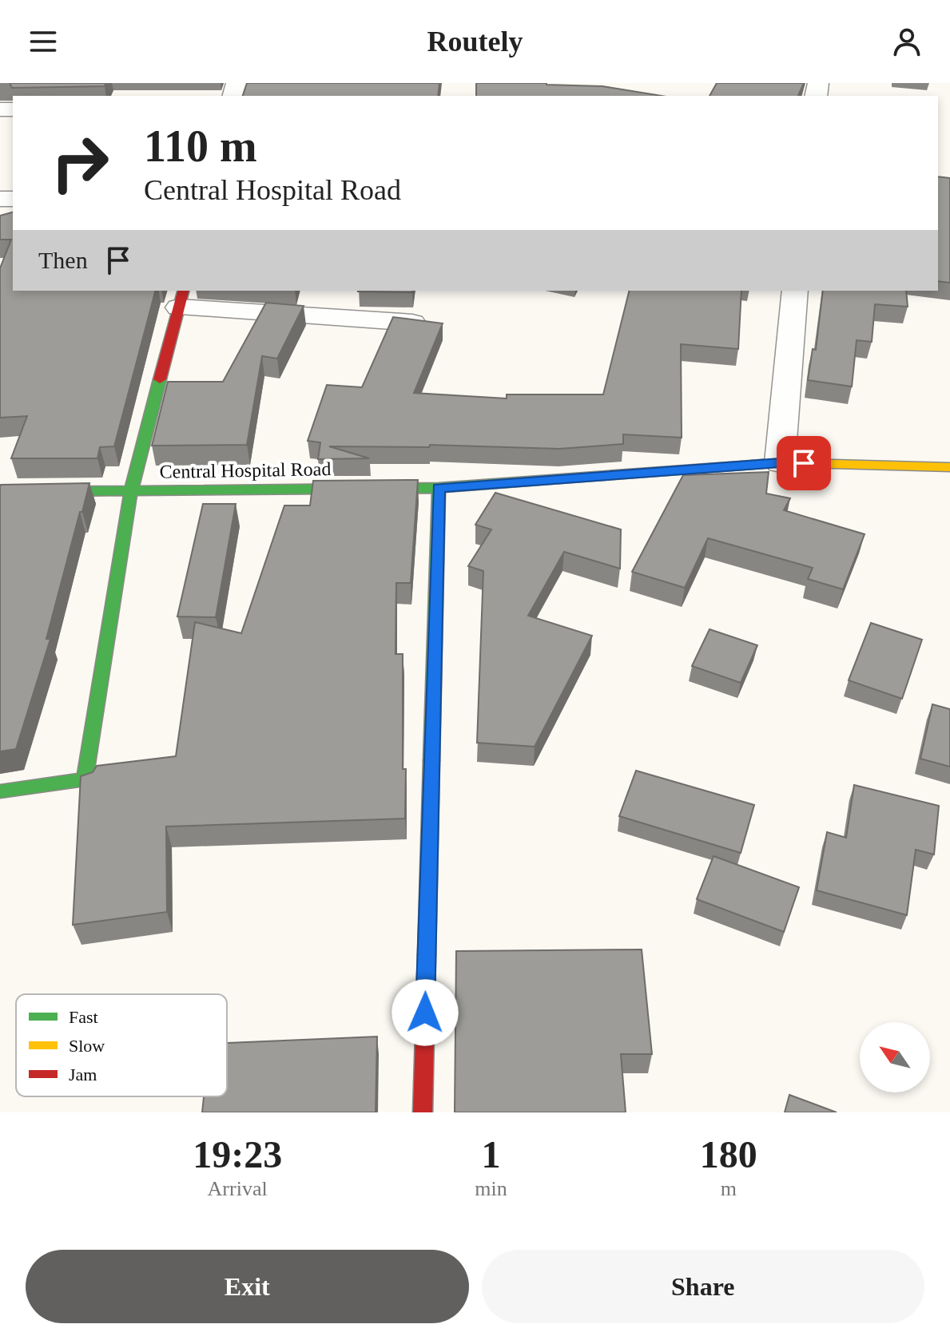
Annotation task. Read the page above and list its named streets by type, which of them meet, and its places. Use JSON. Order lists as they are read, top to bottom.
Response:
{
  "streets": {
    "street": ["Central Hospital Road"]
  },
  "legend": ["Fast", "Slow", "Jam"],
  "north": "top left",
  "page": {
    "header": "Routely",
    "turn": ["110 m", "Central Hospital Road"],
    "then": "Then",
    "eta": [
      "19:23",
      "Arrival",
      "1",
      "min",
      "180",
      "m"
    ],
    "buttons": ["Exit", "Share"]
  }
}
